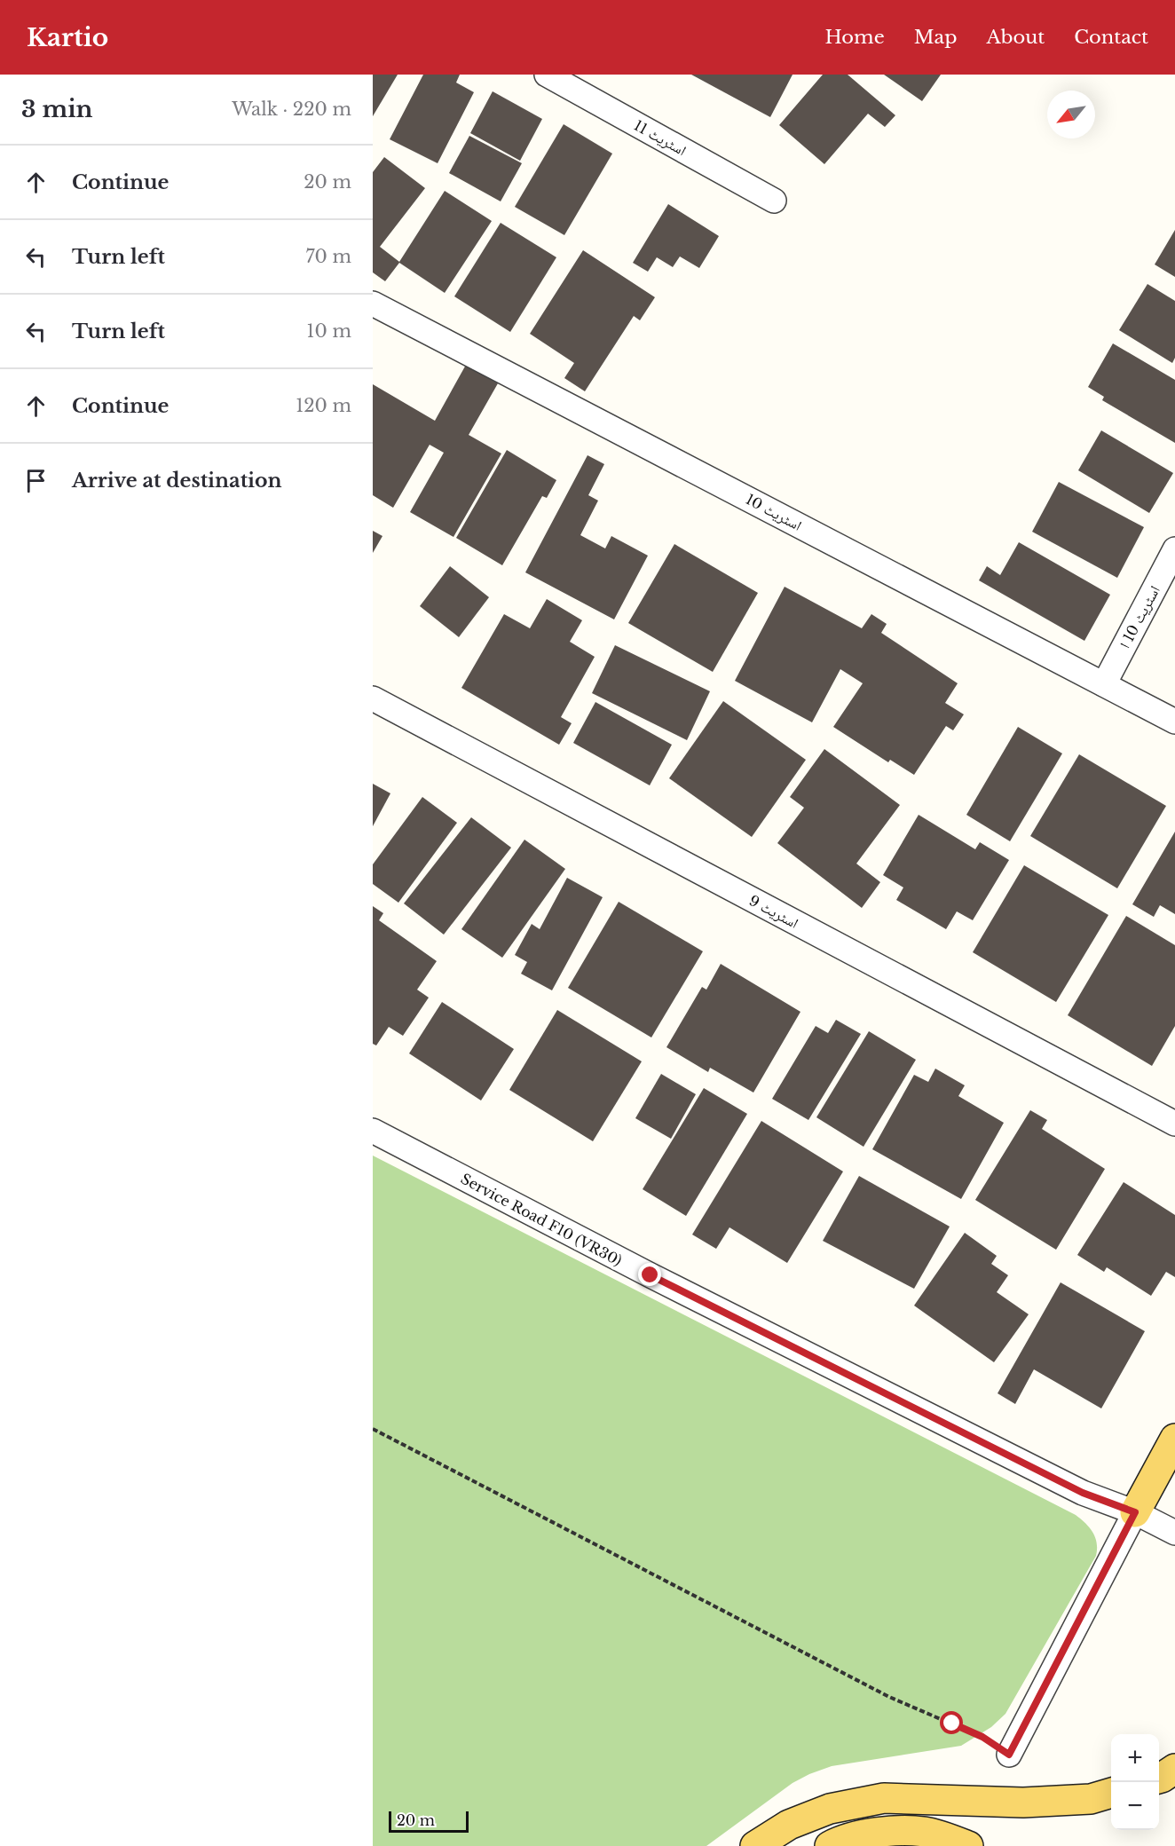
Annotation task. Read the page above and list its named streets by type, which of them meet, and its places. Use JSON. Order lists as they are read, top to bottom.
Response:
{
  "streets": {
    "street": [
      "اسٹریٹ 11",
      "اسٹریٹ 10",
      "اسٹریٹ 10 ا",
      "اسٹریٹ 9",
      "Service Road F10 (VR30)"
    ]
  },
  "crossings": [
    ["اسٹریٹ 10", "اسٹریٹ 10 ا"]
  ],
  "scale_bar": "20 m",
  "north": "bottom left",
  "page": {
    "header": "Kartio",
    "nav": [
      "Home",
      "Map",
      "About",
      "Contact"
    ],
    "heading": ["3 min", "Walk · 220 m"],
    "list": [
      ["Continue", "20 m"],
      ["Turn left", "70 m"],
      ["Turn left", "10 m"],
      ["Continue", "120 m"],
      "Arrive at destination"
    ],
    "map_buttons": ["+", "−"],
    "scale": "20 m"
  }
}
